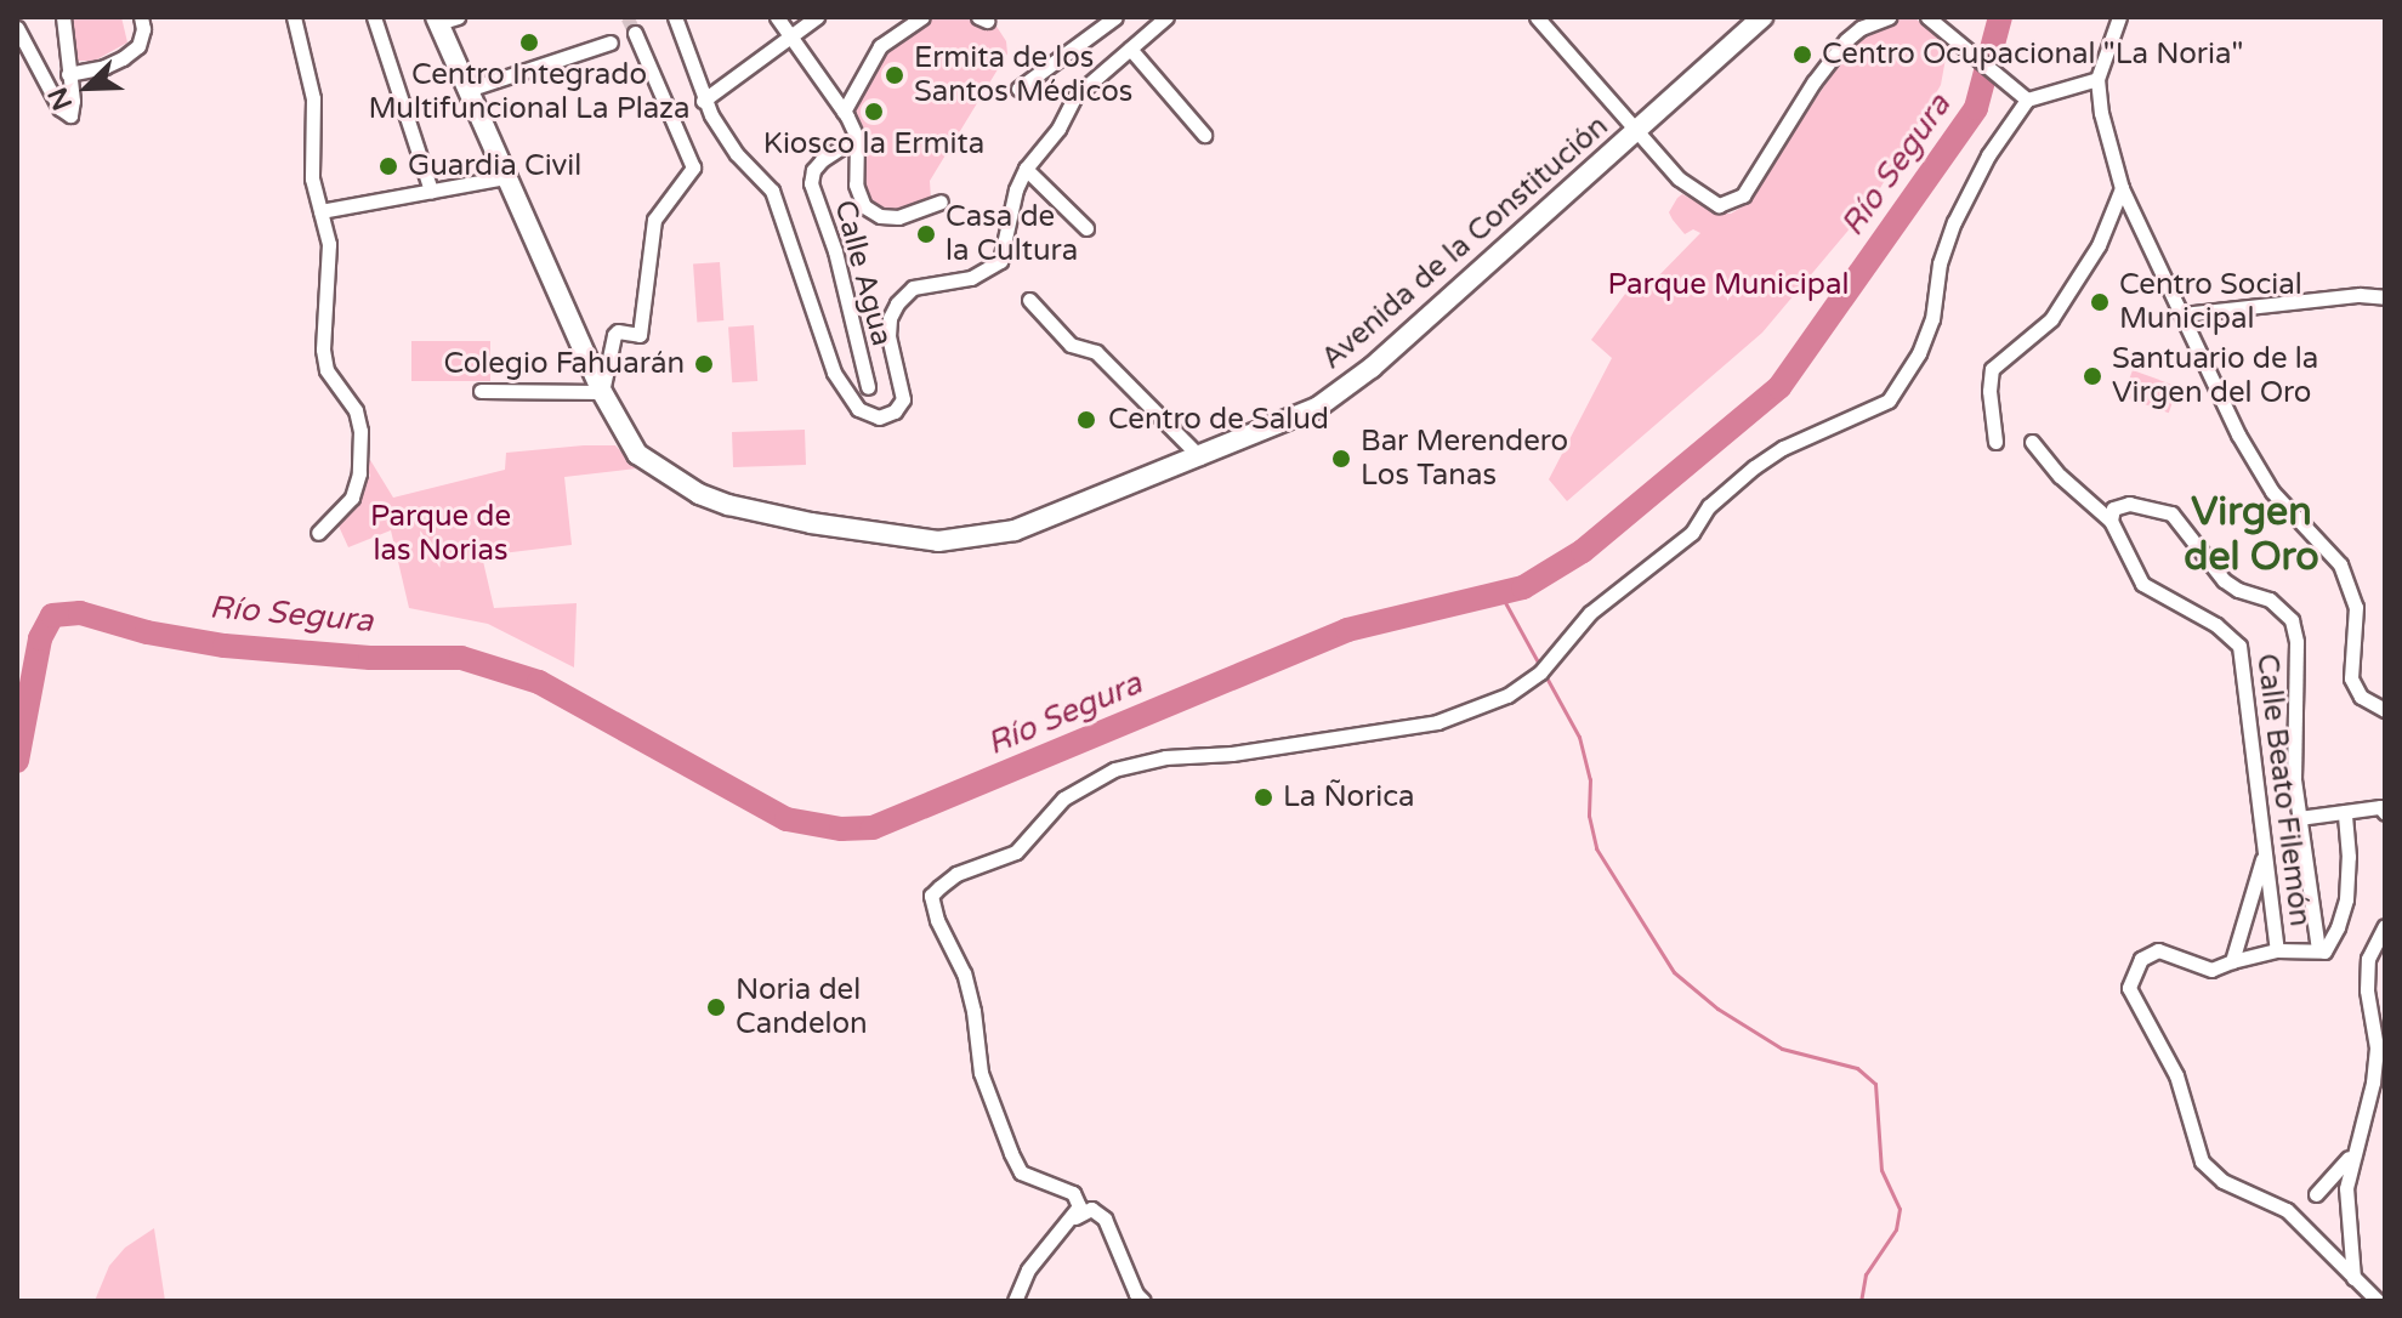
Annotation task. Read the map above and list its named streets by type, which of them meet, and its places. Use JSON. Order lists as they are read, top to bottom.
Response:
{
  "streets": {
    "street": ["Avenida de la Constitución", "Calle Agua", "Calle Beato Filemón"]
  },
  "districts": ["Virgen del Oro"],
  "water": ["Río Segura"],
  "parks": ["Parque Municipal", "Parque de las Norias"],
  "places": [
    "Centro Integrado Multifuncional La Plaza",
    "Centro Ocupacional \"La Noria\"",
    "Ermita de los Santos Médicos",
    "Kiosco la Ermita",
    "Guardia Civil",
    "Casa de la Cultura",
    "Centro Social Municipal",
    "Colegio Fahuarán",
    "Santuario de la Virgen del Oro",
    "Centro de Salud",
    "Bar Merendero Los Tanas",
    "La Ñorica",
    "Noria del Candelon"
  ],
  "north": "bottom left"
}
